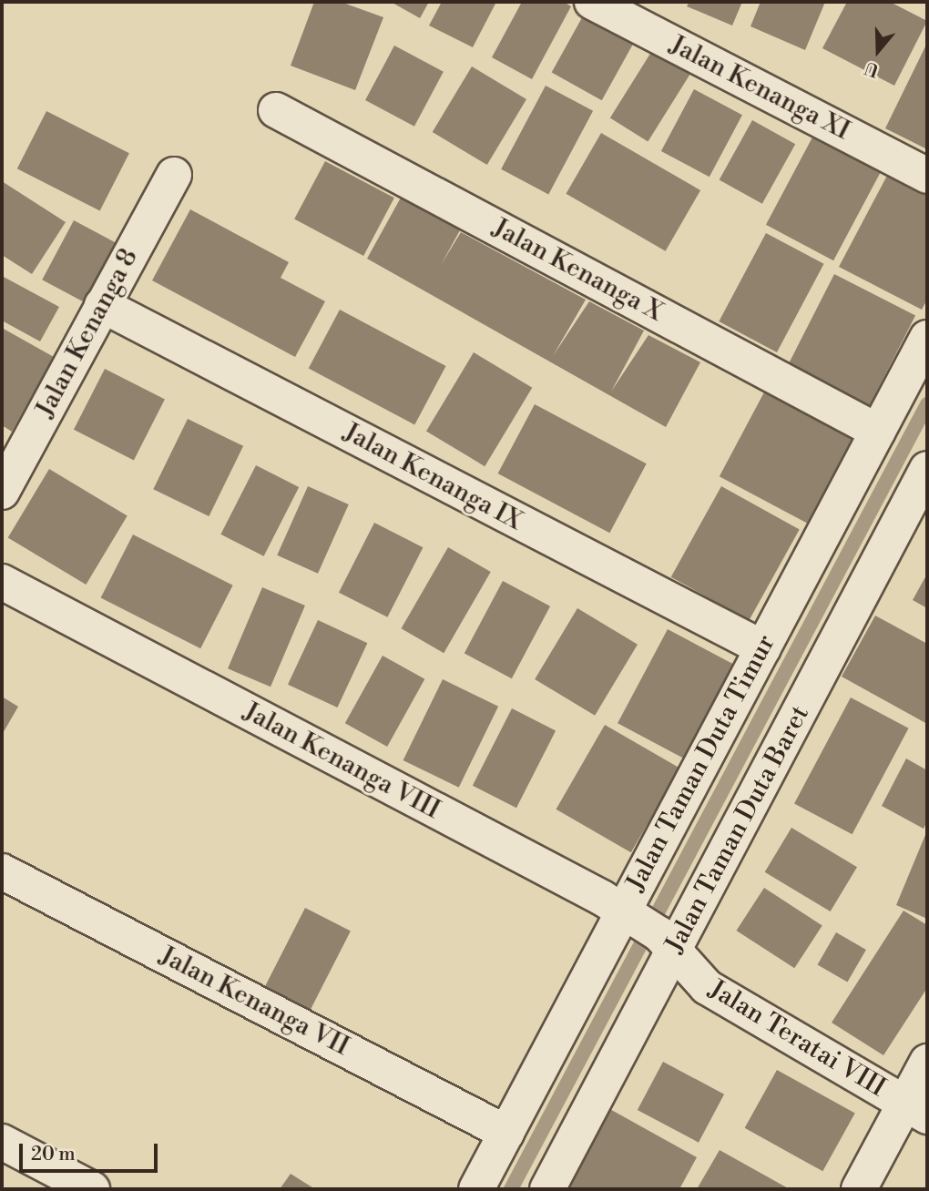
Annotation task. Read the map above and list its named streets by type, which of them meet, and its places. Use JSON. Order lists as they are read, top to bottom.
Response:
{
  "streets": {
    "street": [
      "Jalan Kenanga XI",
      "Jalan Kenanga X",
      "Jalan Kenanga 8",
      "Jalan Kenanga IX",
      "Jalan Kenanga VIII",
      "Jalan Taman Duta Timur",
      "Jalan Taman Duta Baret",
      "Jalan Kenanga VII",
      "Jalan Teratai VIII"
    ]
  },
  "crossings": [
    ["Jalan Kenanga X", "Jalan Taman Duta Timur"],
    ["Jalan Kenanga 8", "Jalan Kenanga IX"],
    ["Jalan Kenanga IX", "Jalan Taman Duta Timur"],
    ["Jalan Kenanga VIII", "Jalan Taman Duta Timur"],
    ["Jalan Kenanga VIII", "Jalan Taman Duta Baret"],
    ["Jalan Kenanga VIII", "Jalan Teratai VIII"],
    ["Jalan Taman Duta Timur", "Jalan Taman Duta Baret"],
    ["Jalan Taman Duta Timur", "Jalan Kenanga VII"],
    ["Jalan Taman Duta Timur", "Jalan Teratai VIII"],
    ["Jalan Taman Duta Baret", "Jalan Teratai VIII"]
  ],
  "scale_bar": "20 m",
  "north": "bottom"
}
